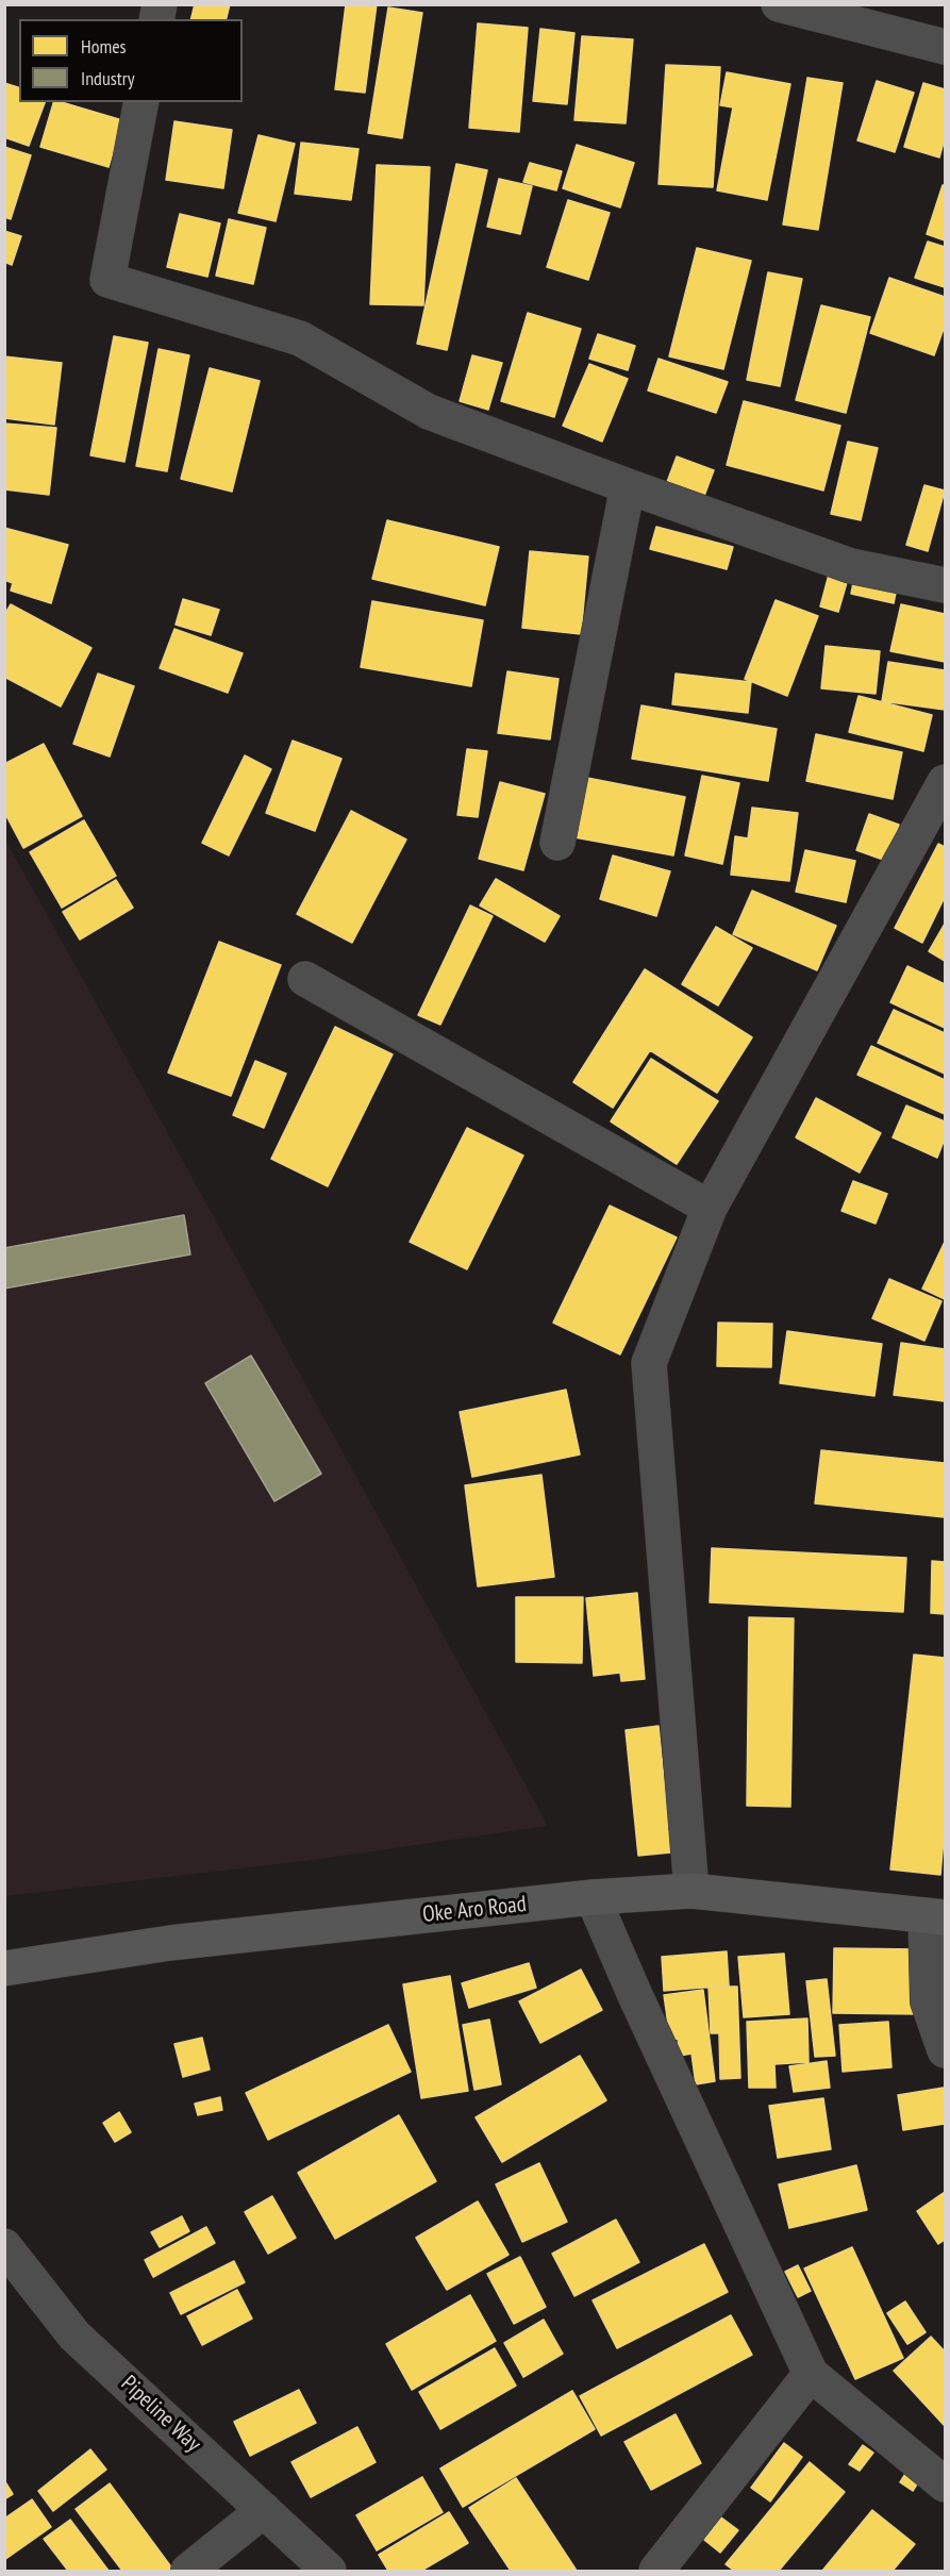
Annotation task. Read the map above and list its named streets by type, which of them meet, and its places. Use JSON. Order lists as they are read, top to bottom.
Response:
{
  "streets": {
    "main road": ["Oke Aro Road"],
    "street": ["Pipeline Way"]
  },
  "legend": ["Homes", "Industry"]
}
